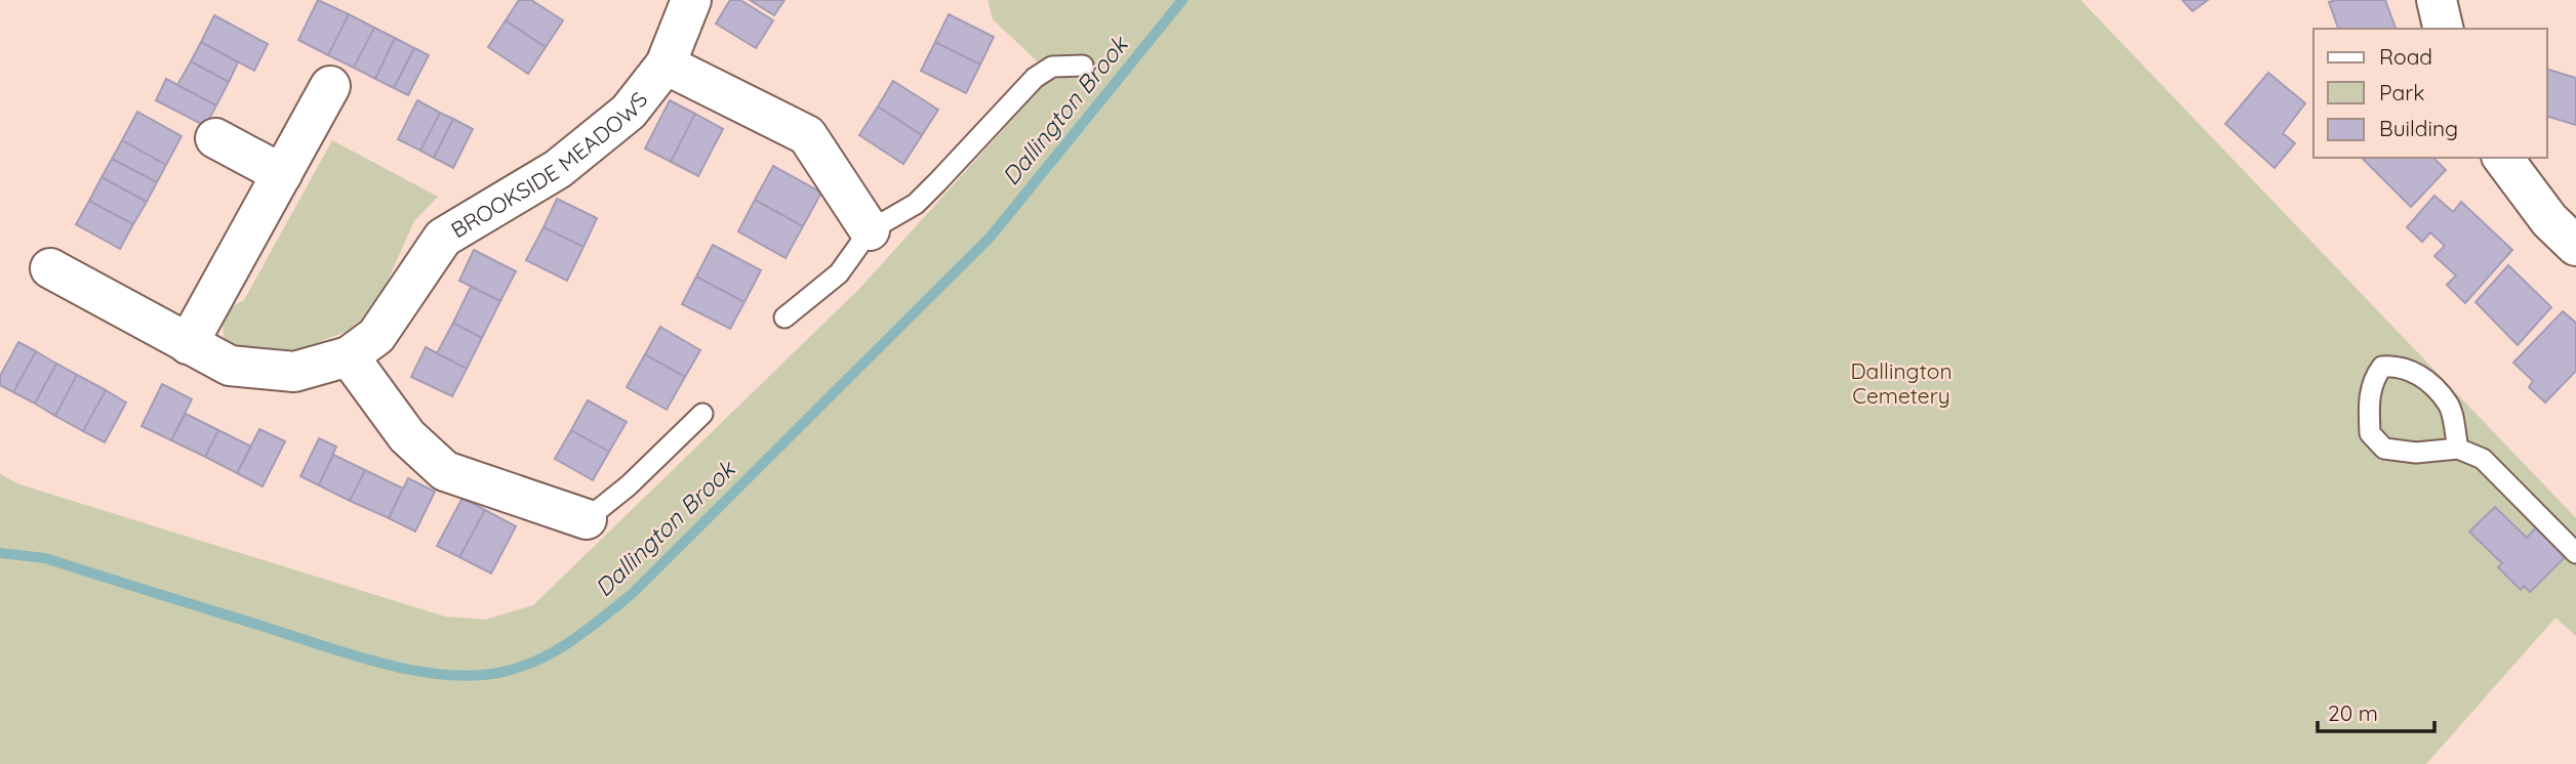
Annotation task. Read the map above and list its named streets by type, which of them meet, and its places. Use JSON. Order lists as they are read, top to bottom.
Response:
{
  "streets": {
    "street": ["BROOKSIDE MEADOWS"]
  },
  "water": ["Dallington Brook"],
  "parks": ["Dallington Cemetery"],
  "legend": ["Road", "Park", "Building"],
  "scale_bar": "20 m"
}
